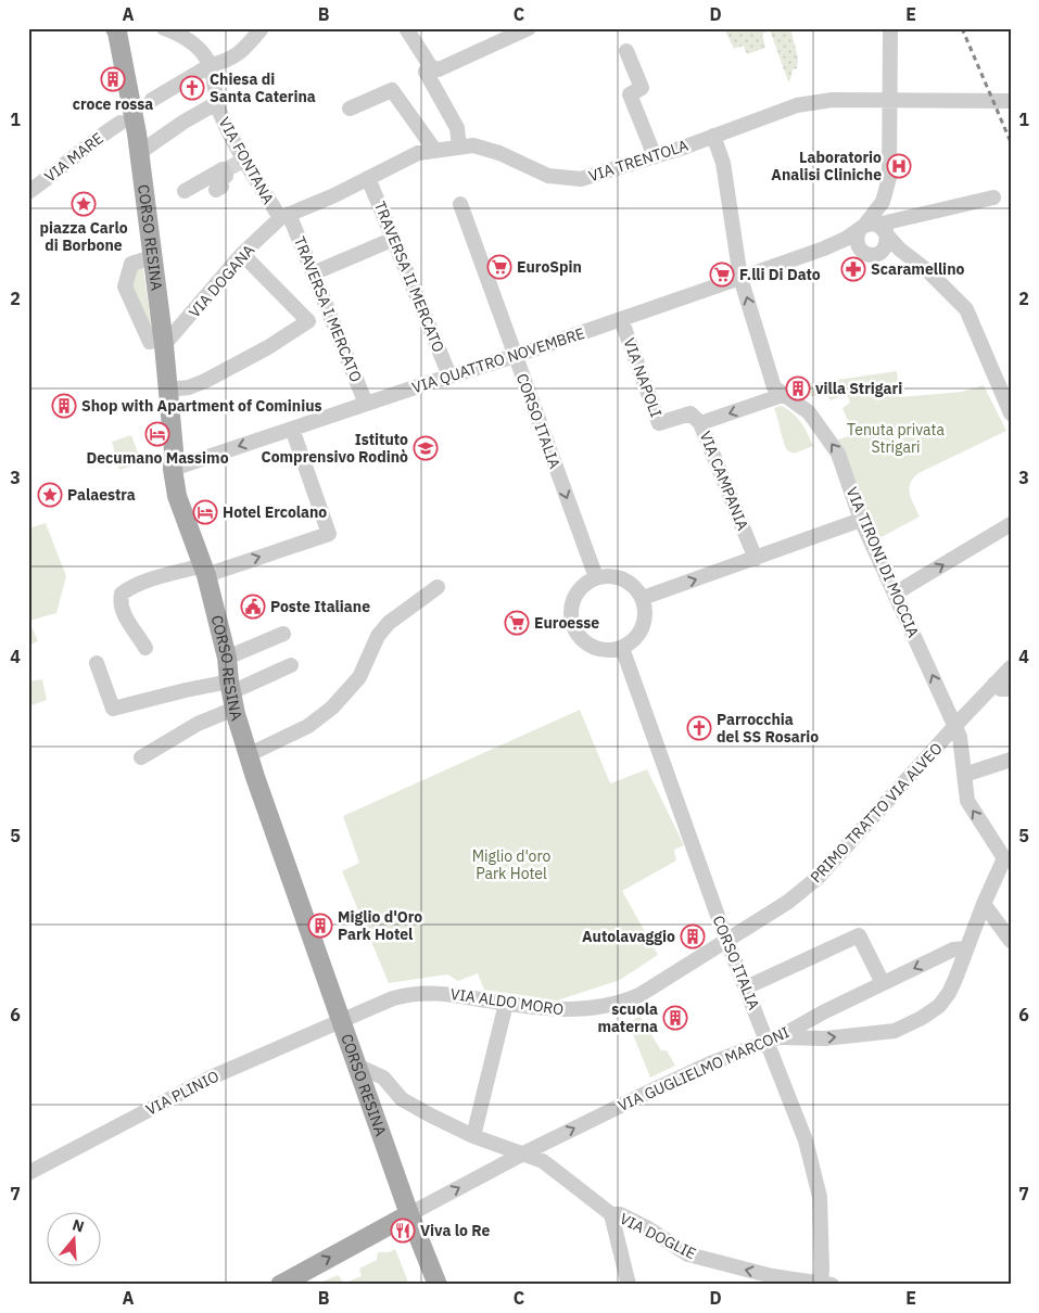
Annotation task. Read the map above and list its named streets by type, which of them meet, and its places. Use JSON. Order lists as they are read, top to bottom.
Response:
{
  "streets": {
    "main road": ["CORSO RESINA"],
    "street": [
      "VIA MARE",
      "VIA FONTANA",
      "VIA TRENTOLA",
      "TRAVERSA II MERCATO",
      "VIA DOGANA",
      "TRAVERSA I MERCATO",
      "VIA QUATTRO NOVEMBRE",
      "VIA NAPOLI",
      "CORSO ITALIA",
      "VIA CAMPANIA",
      "VIA TIRONI DI MOCCIA",
      "PRIMO TRATTO VIA ALVEO",
      "VIA ALDO MORO",
      "VIA GUGLIELMO MARCONI",
      "VIA PLINIO",
      "VIA DOGLIE"
    ]
  },
  "crossings": [
    ["VIA FONTANA", "VIA TRENTOLA"],
    ["VIA FONTANA", "VIA DOGANA"],
    ["VIA FONTANA", "TRAVERSA I MERCATO"],
    ["VIA TRENTOLA", "TRAVERSA II MERCATO"],
    ["VIA TRENTOLA", "VIA DOGANA"],
    ["VIA TRENTOLA", "TRAVERSA I MERCATO"],
    ["VIA TRENTOLA", "VIA QUATTRO NOVEMBRE"],
    ["VIA TRENTOLA", "VIA TIRONI DI MOCCIA"],
    ["CORSO RESINA", "VIA DOGANA"],
    ["CORSO RESINA", "VIA QUATTRO NOVEMBRE"],
    ["CORSO RESINA", "VIA ALDO MORO"],
    ["CORSO RESINA", "VIA GUGLIELMO MARCONI"],
    ["CORSO RESINA", "VIA PLINIO"],
    ["CORSO RESINA", "VIA DOGLIE"],
    ["TRAVERSA II MERCATO", "VIA QUATTRO NOVEMBRE"],
    ["VIA DOGANA", "TRAVERSA I MERCATO"],
    ["TRAVERSA I MERCATO", "VIA QUATTRO NOVEMBRE"],
    ["VIA QUATTRO NOVEMBRE", "VIA NAPOLI"],
    ["VIA QUATTRO NOVEMBRE", "CORSO ITALIA"],
    ["VIA QUATTRO NOVEMBRE", "VIA TIRONI DI MOCCIA"],
    ["VIA NAPOLI", "VIA CAMPANIA"],
    ["CORSO ITALIA", "PRIMO TRATTO VIA ALVEO"],
    ["CORSO ITALIA", "VIA ALDO MORO"],
    ["CORSO ITALIA", "VIA GUGLIELMO MARCONI"],
    ["CORSO ITALIA", "VIA DOGLIE"],
    ["VIA CAMPANIA", "VIA TIRONI DI MOCCIA"],
    ["VIA TIRONI DI MOCCIA", "PRIMO TRATTO VIA ALVEO"],
    ["PRIMO TRATTO VIA ALVEO", "VIA ALDO MORO"],
    ["VIA ALDO MORO", "VIA PLINIO"],
    ["VIA GUGLIELMO MARCONI", "VIA DOGLIE"]
  ],
  "one_way": ["VIA CAMPANIA", "VIA TIRONI DI MOCCIA", "VIA DOGLIE"],
  "parks": ["Tenuta privata Strigari", "Miglio d'oro Park Hotel"],
  "places": {
    "building": [
      "croce rossa",
      "villa Strigari",
      "Shop with Apartment of Cominius",
      "Miglio d'Oro Park Hotel",
      "Autolavaggio",
      "scuola materna"
    ],
    "church": ["Chiesa di Santa Caterina", "Parrocchia del SS Rosario"],
    "hospital": ["Laboratorio Analisi Cliniche"],
    "place": ["piazza Carlo di Borbone", "Palaestra"],
    "supermarket": ["EuroSpin", "F.lli Di Dato", "Euroesse"],
    "pharmacy": ["Scaramellino"],
    "hotel": ["Decumano Massimo", "Hotel Ercolano"],
    "school or university": ["Istituto Comprensivo Rodinò"],
    "public building": ["Poste Italiane"],
    "restaurant": ["Viva lo Re"]
  },
  "north": "top",
  "grid": {
    "columns": [
      "A",
      "B",
      "C",
      "D",
      "E"
    ],
    "rows": [
      "1",
      "2",
      "3",
      "4",
      "5",
      "6",
      "7"
    ]
  }
}
